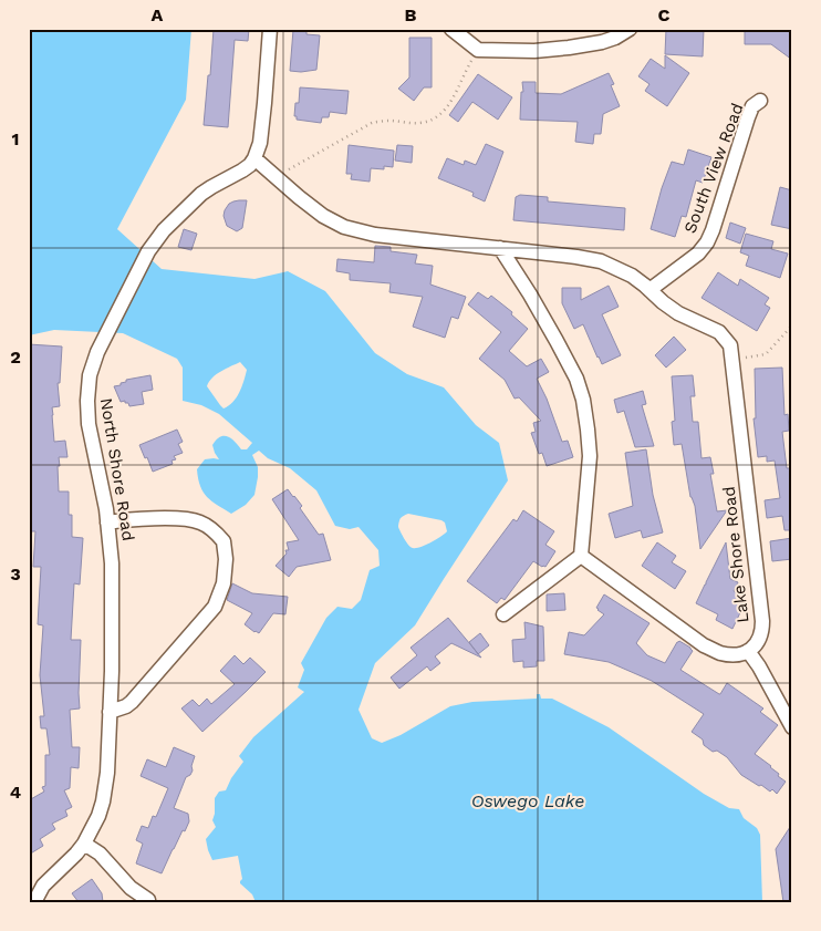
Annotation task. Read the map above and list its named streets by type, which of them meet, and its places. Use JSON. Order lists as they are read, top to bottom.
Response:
{
  "streets": {
    "street": ["South View Road", "North Shore Road", "Lake Shore Road"]
  },
  "crossings": [
    ["South View Road", "Lake Shore Road"],
    ["North Shore Road", "Lake Shore Road"]
  ],
  "water": ["Oswego Lake"],
  "grid": {
    "columns": ["A", "B", "C"],
    "rows": [
      "1",
      "2",
      "3",
      "4"
    ]
  }
}
